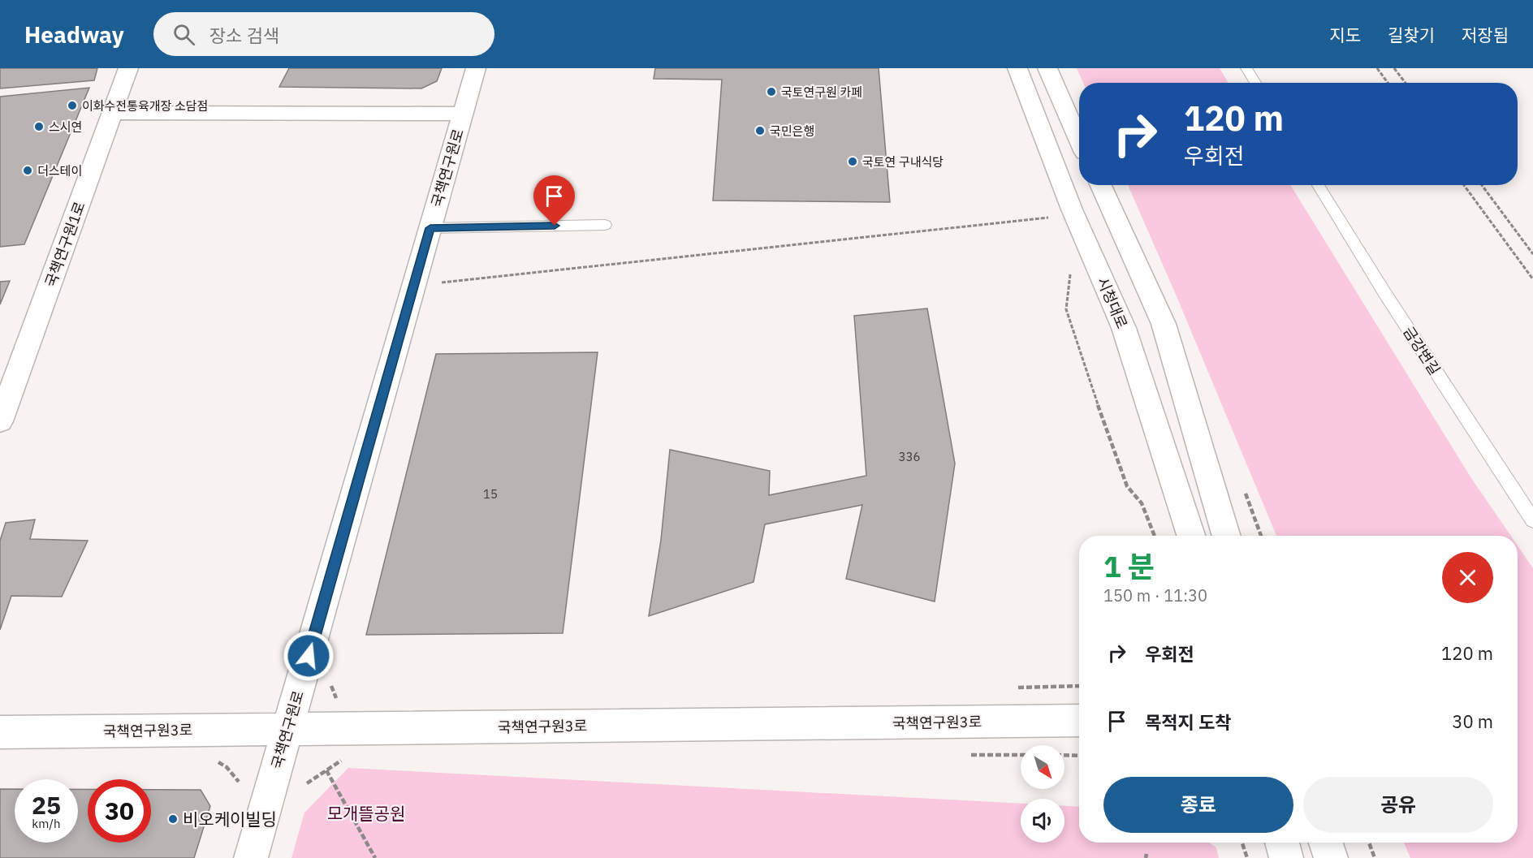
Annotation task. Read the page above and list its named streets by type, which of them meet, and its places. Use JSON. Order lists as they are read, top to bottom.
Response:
{
  "streets": {
    "street": [
      "국책연구원로",
      "국책연구원1로",
      "시청대로",
      "국책연구원3로"
    ],
    "lane": ["금강변길"]
  },
  "crossings": [
    ["국책연구원로", "국책연구원3로"]
  ],
  "parks": ["모개뜰공원"],
  "places": [
    "국토연구원 카페",
    "이화수전통육개장 소담점",
    "스시연",
    "국민은행",
    "국토연 구내식당",
    "더스테이",
    "비오케이빌딩"
  ],
  "house_numbers": ["336", "15"],
  "north": "bottom right",
  "page": {
    "header": "Headway",
    "search": "장소 검색",
    "nav": ["지도", "길찾기", "저장됨"],
    "turn": ["120 m", "우회전"],
    "heading": ["1 분", "150 m · 11:30"],
    "list": [
      {
        "name": "우회전",
        "value": "120 m"
      },
      {
        "name": "목적지 도착",
        "value": "30 m"
      }
    ],
    "buttons": ["종료", "공유"],
    "speed": "25 km/h",
    "limit": "30"
  }
}
